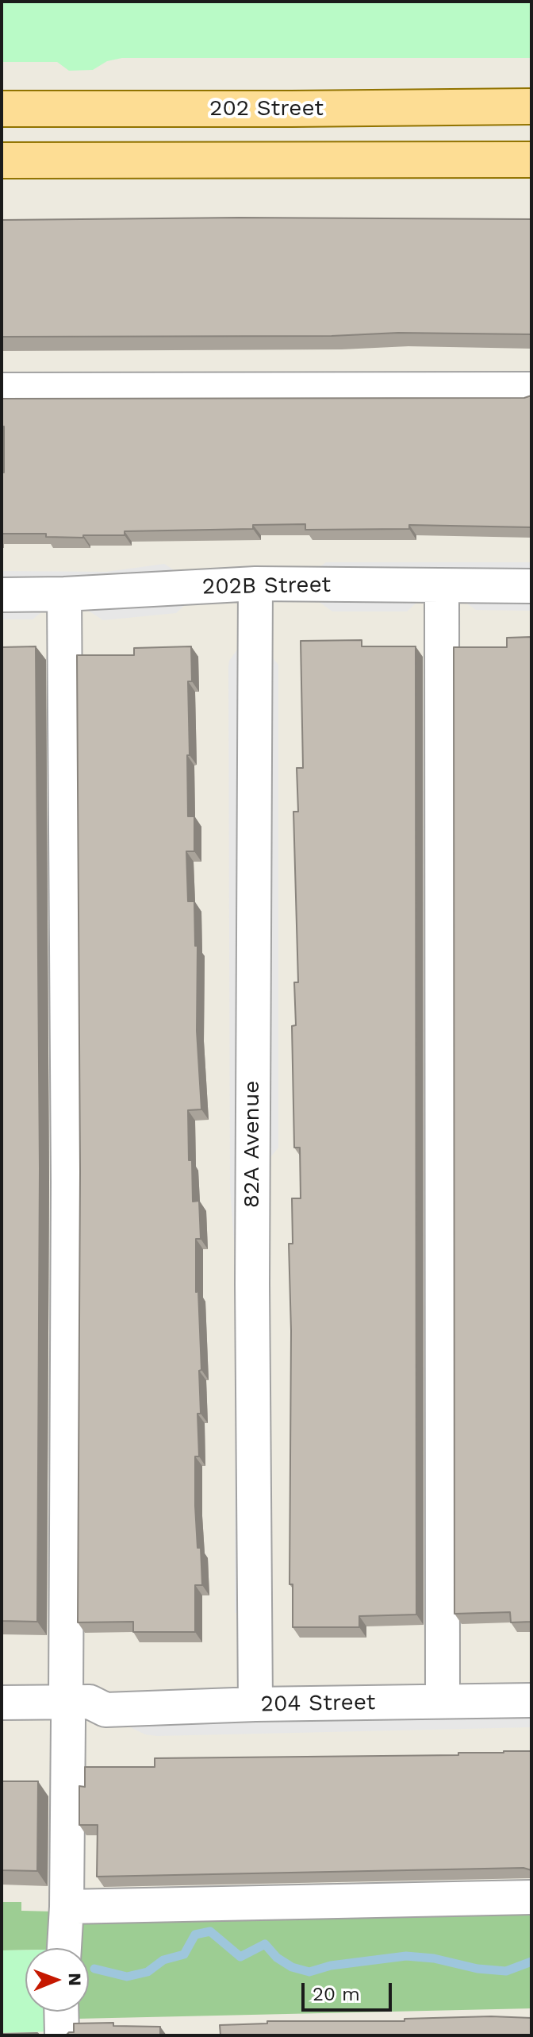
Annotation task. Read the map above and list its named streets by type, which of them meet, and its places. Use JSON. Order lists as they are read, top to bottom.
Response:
{
  "streets": {
    "main road": ["202 Street"],
    "street": ["202B Street", "82A Avenue", "204 Street"]
  },
  "crossings": [
    ["202B Street", "82A Avenue"],
    ["82A Avenue", "204 Street"]
  ],
  "scale_bar": "20 m",
  "north": "right"
}
